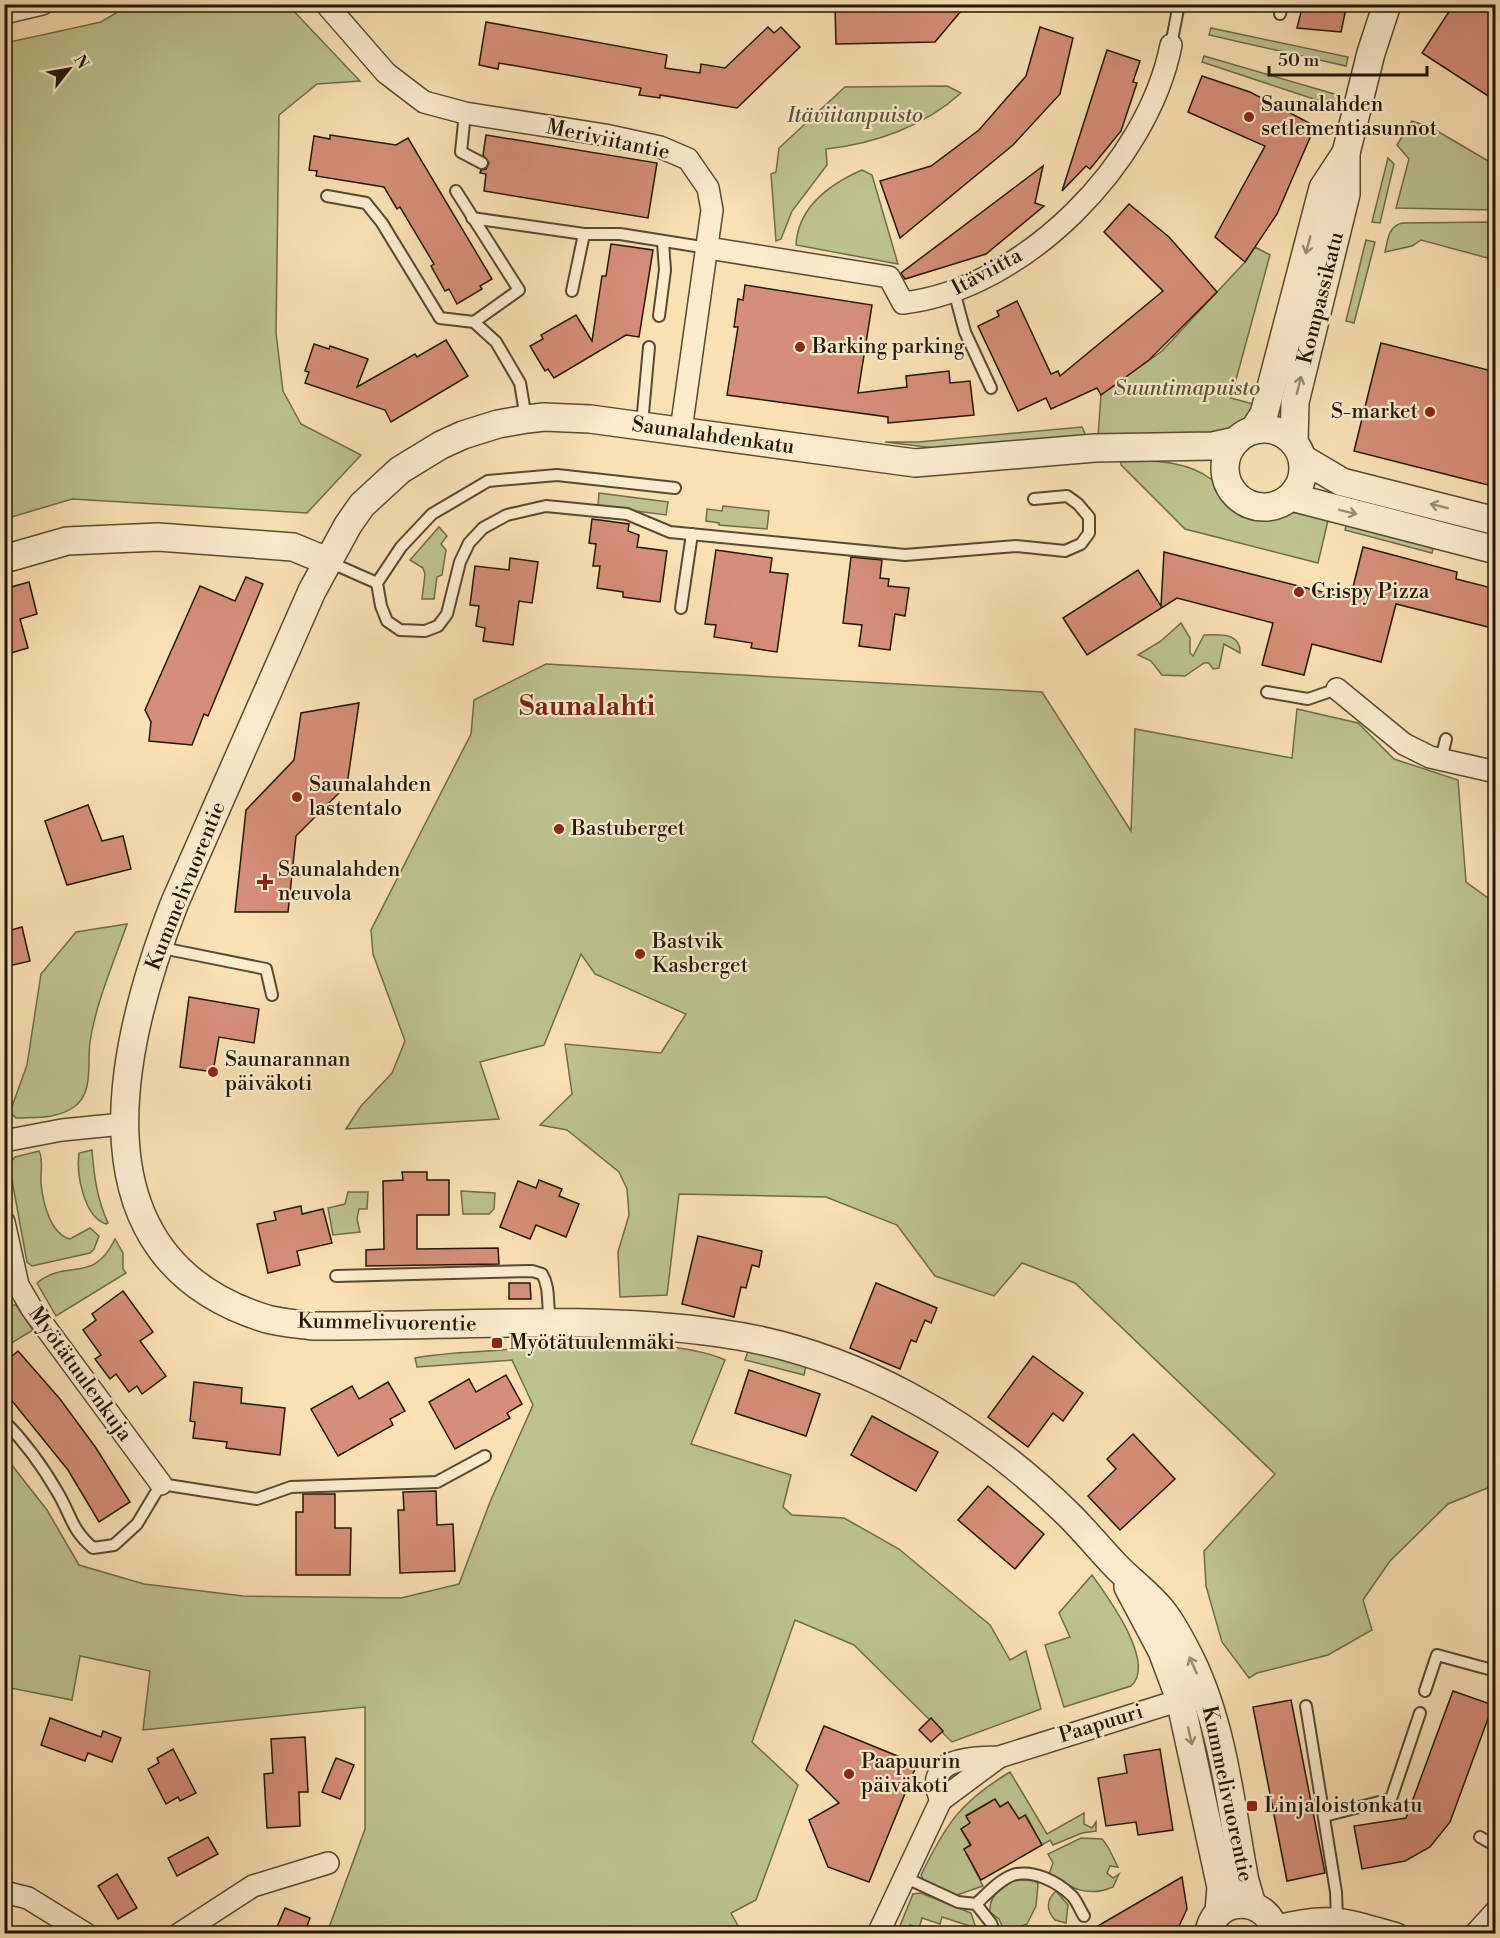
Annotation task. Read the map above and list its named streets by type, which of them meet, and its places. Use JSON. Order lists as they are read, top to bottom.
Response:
{
  "streets": {
    "street": [
      "Meriviitantie",
      "Itäviitta",
      "Kompassikatu",
      "Saunalahdenkatu",
      "Kummelivuorentie",
      "Myötätuulenkuja",
      "Paapuuri"
    ]
  },
  "crossings": [
    ["Meriviitantie", "Itäviitta"],
    ["Meriviitantie", "Saunalahdenkatu"],
    ["Kompassikatu", "Saunalahdenkatu"],
    ["Saunalahdenkatu", "Kummelivuorentie"],
    ["Kummelivuorentie", "Paapuuri"]
  ],
  "districts": ["Saunalahti"],
  "parks": ["Itäviitanpuisto", "Suuntimapuisto"],
  "places": {
    "other": [
      "Saunalahden setlementiasunnot",
      "Barking parking",
      "S-market",
      "Crispy Pizza",
      "Saunalahden lastentalo",
      "Bastuberget",
      "Bastvik Kasberget",
      "Saunarannan päiväkoti",
      "Paapuurin päiväkoti"
    ],
    "health": ["Saunalahden neuvola"],
    "transit": ["Myötätuulenmäki", "Linjaloistonkatu"]
  },
  "scale_bar": "50 m",
  "north": "top right"
}
